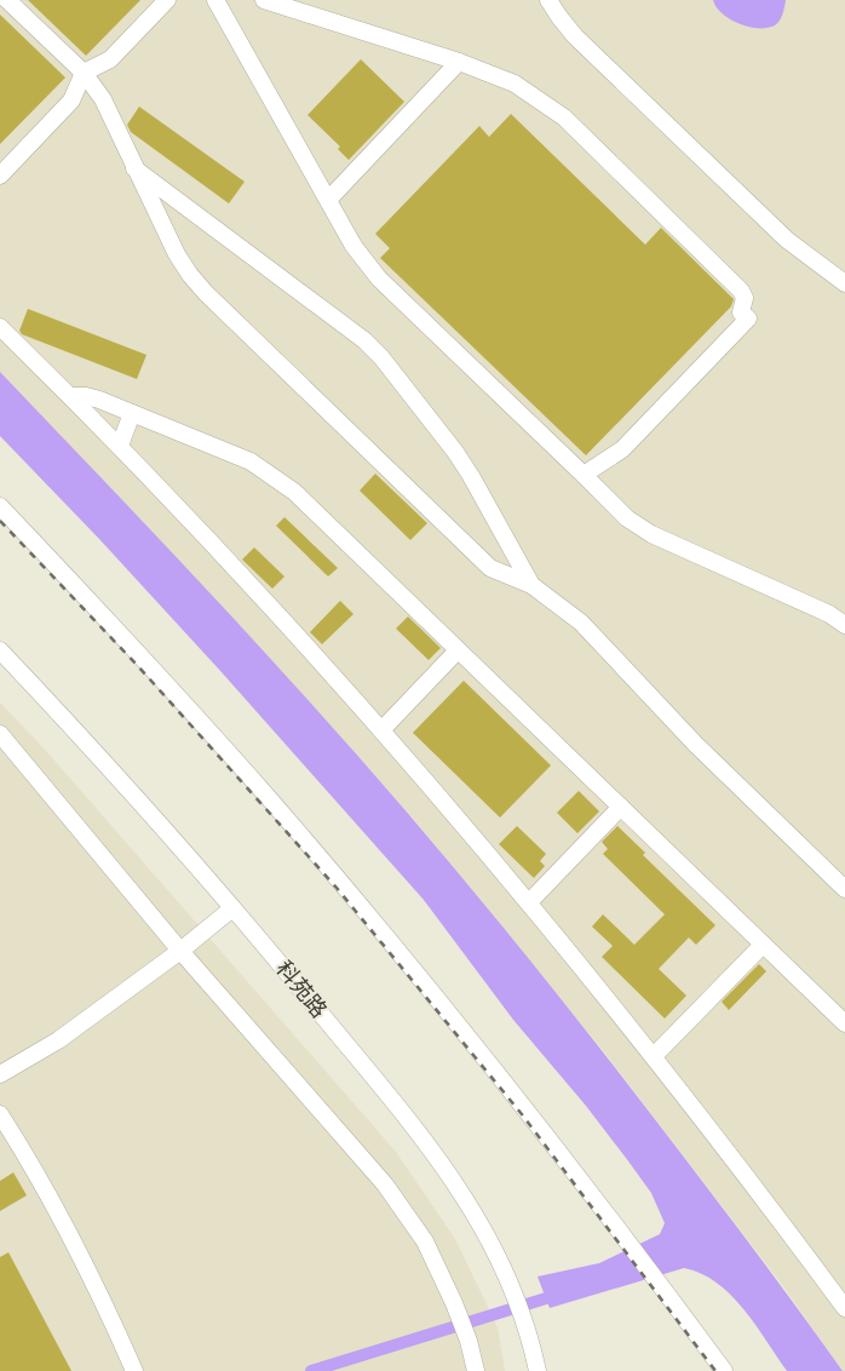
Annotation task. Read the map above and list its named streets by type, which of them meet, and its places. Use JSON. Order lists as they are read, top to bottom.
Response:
{
  "streets": {
    "street": ["科苑路"]
  }
}
